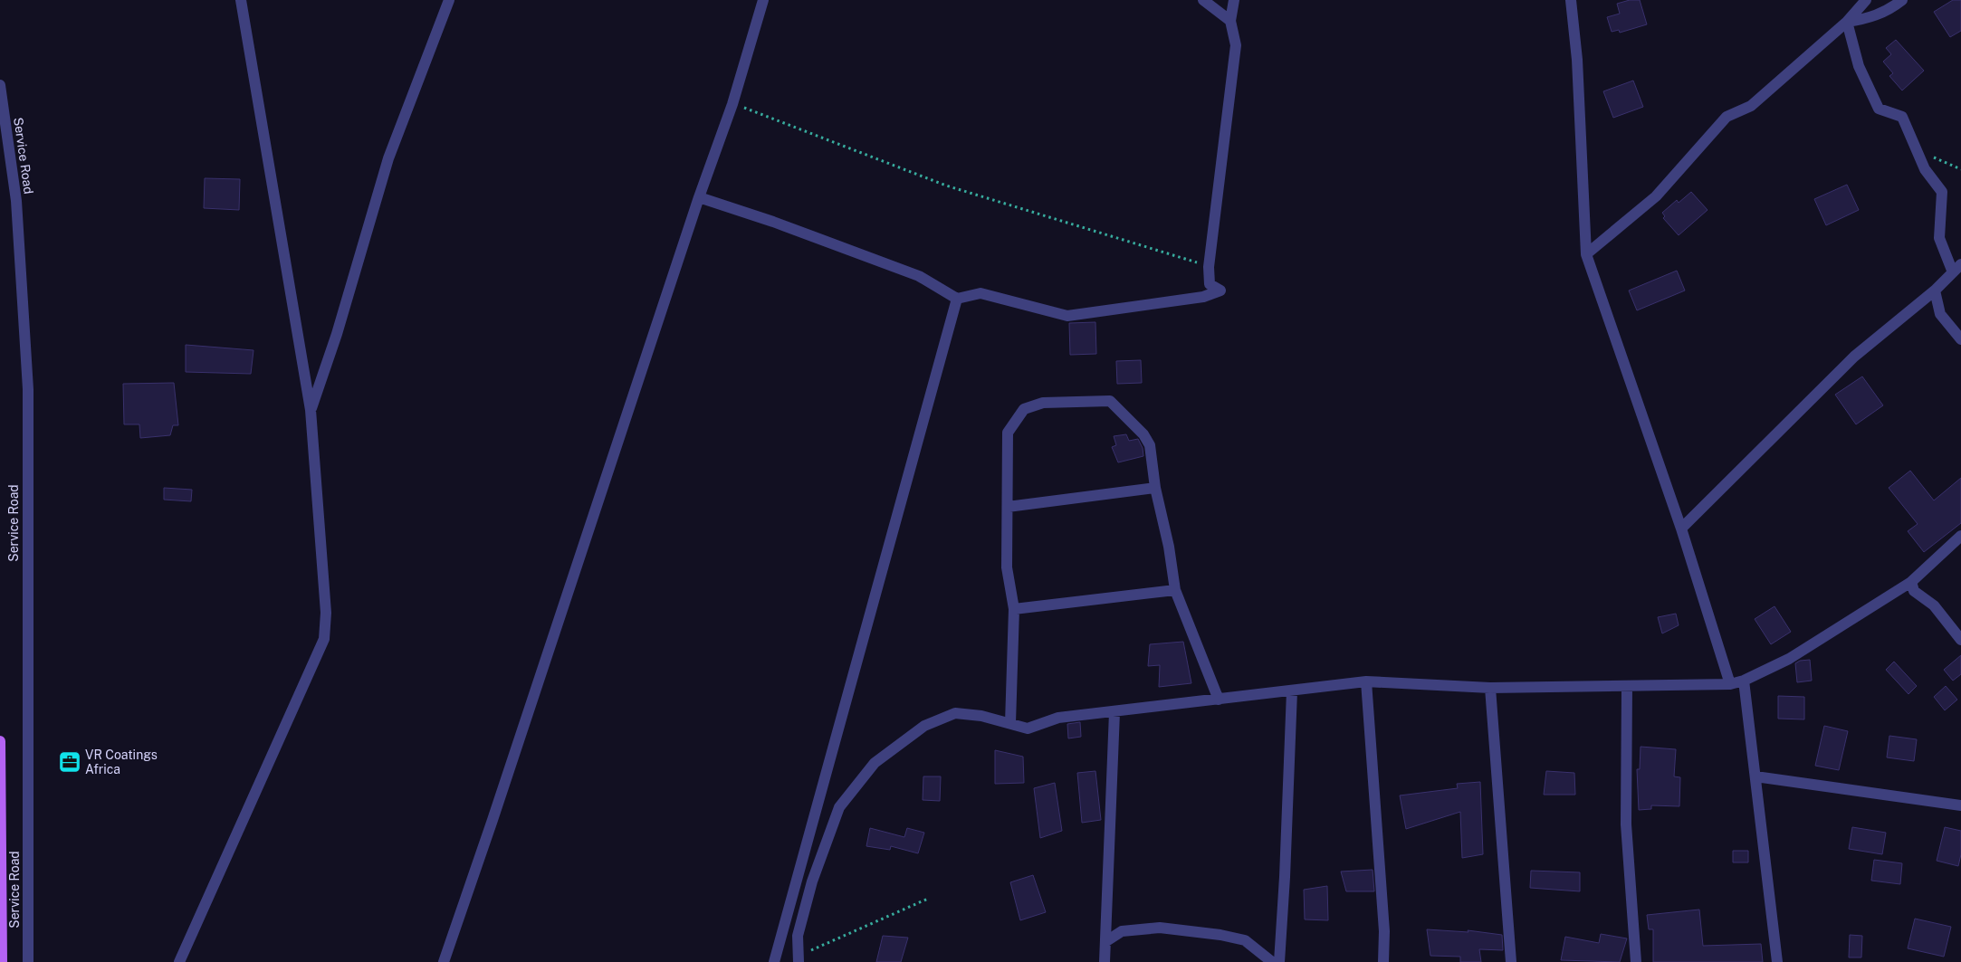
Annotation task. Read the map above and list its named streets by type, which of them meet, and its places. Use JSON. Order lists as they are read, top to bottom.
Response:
{
  "streets": {
    "street": ["Service Road"]
  },
  "places": {
    "office": ["VR Coatings Africa"]
  }
}
